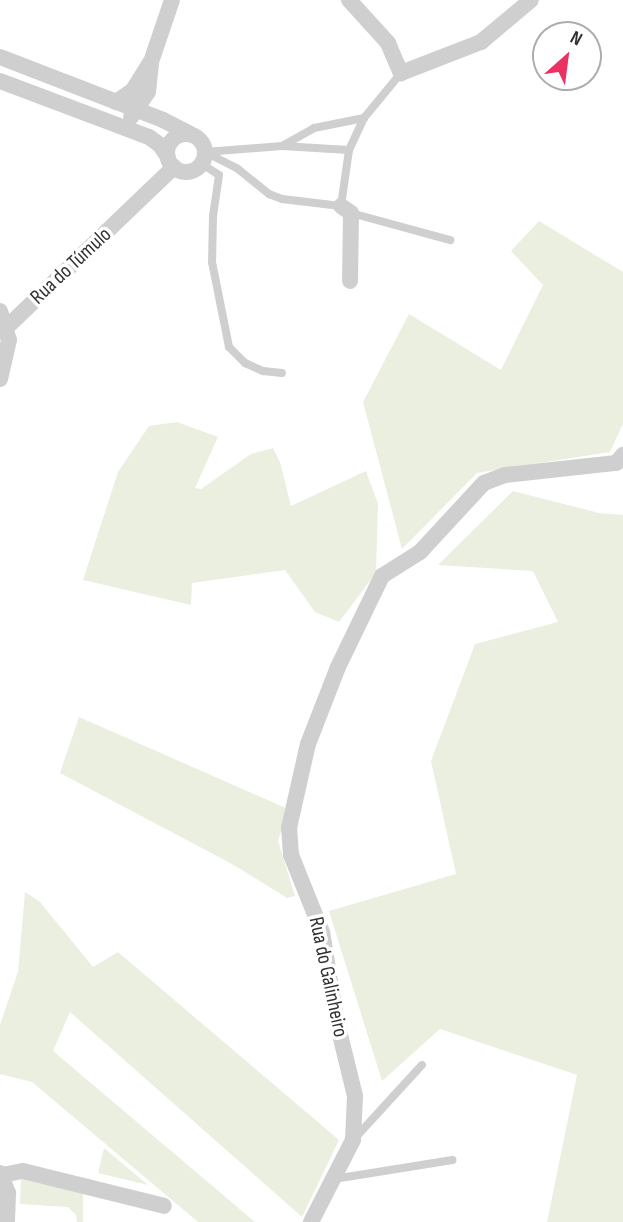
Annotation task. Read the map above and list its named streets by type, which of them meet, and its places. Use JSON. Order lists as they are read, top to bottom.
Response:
{
  "streets": {
    "street": ["Rua do Túmulo", "Rua do Galinheiro"]
  },
  "north": "top right"
}
